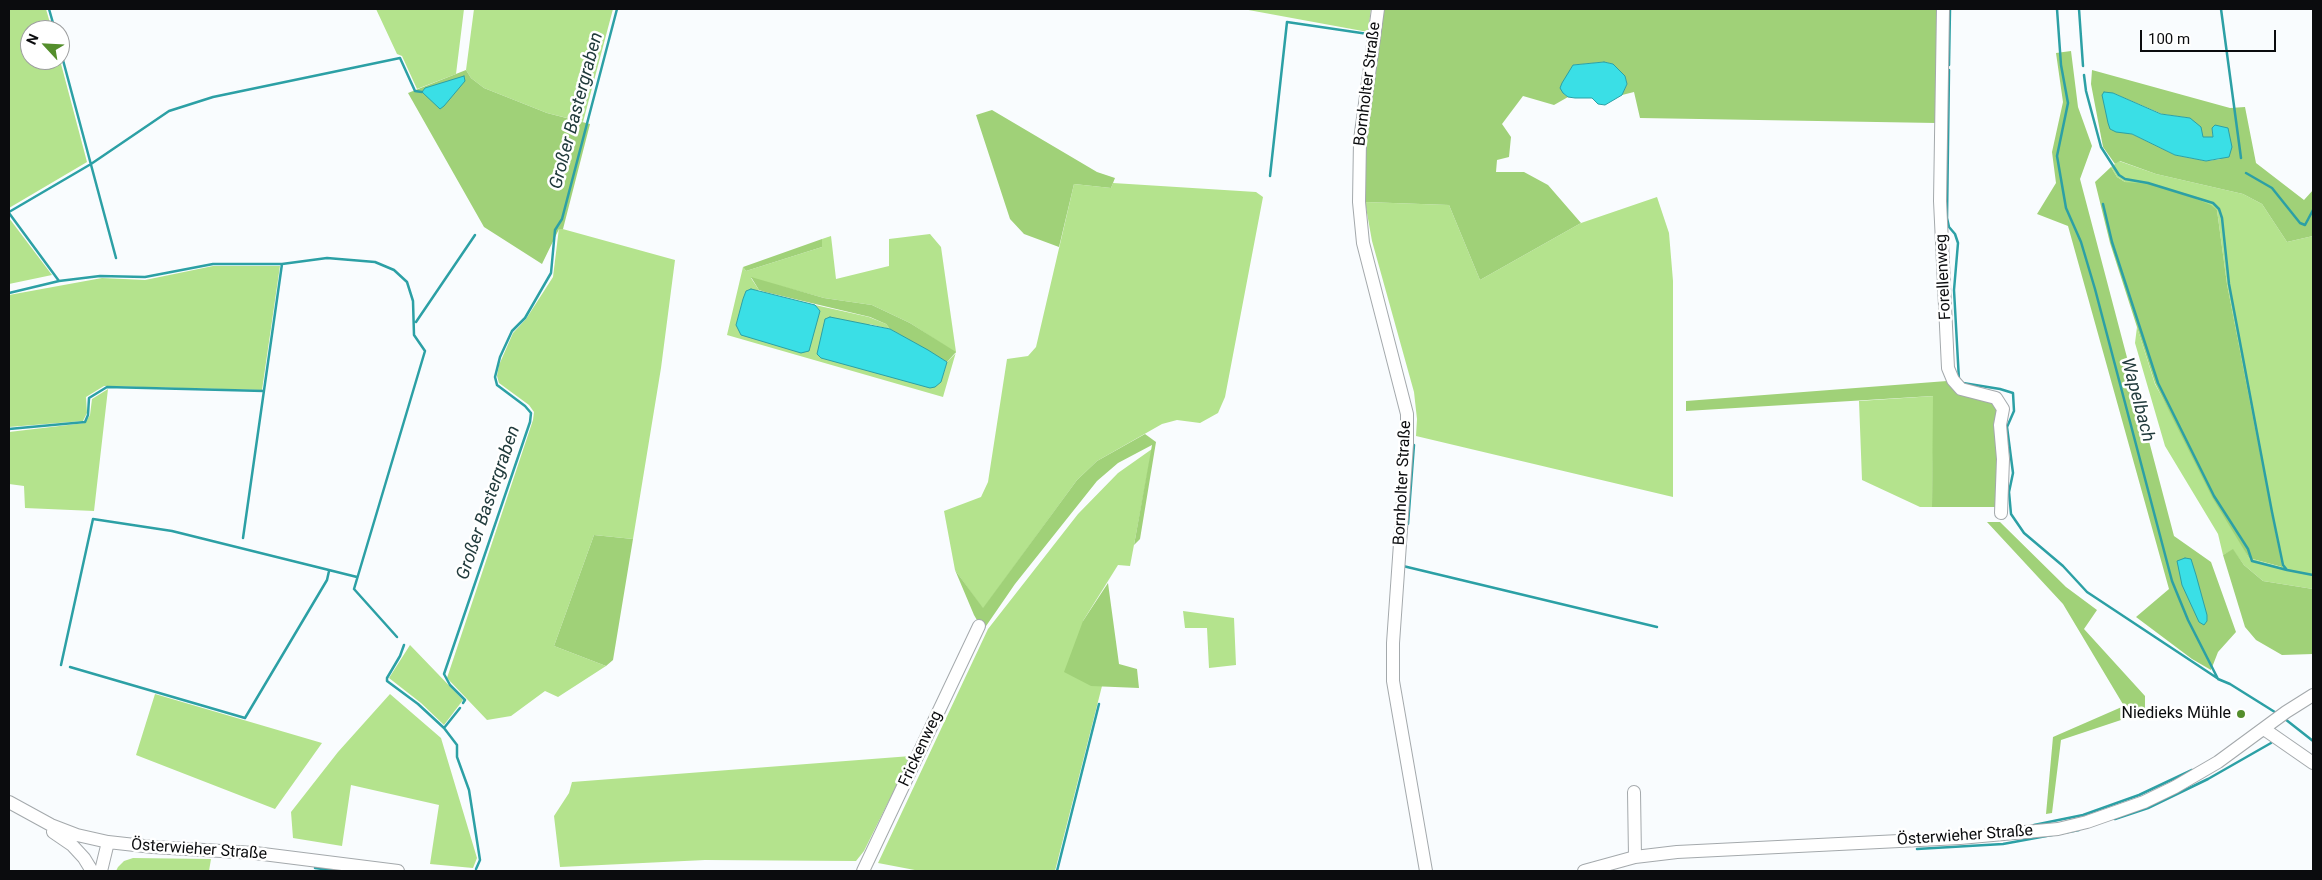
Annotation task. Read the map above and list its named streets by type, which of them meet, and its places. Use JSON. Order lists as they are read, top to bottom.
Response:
{
  "streets": {
    "street": [
      "Bornholter Straße",
      "Forellenweg",
      "Frickenweg",
      "Österwieher Straße"
    ]
  },
  "water": ["Großer Bastergraben", "Wapelbach"],
  "places": ["Niedieks Mühle"],
  "scale_bar": "100 m",
  "north": "top left"
}
